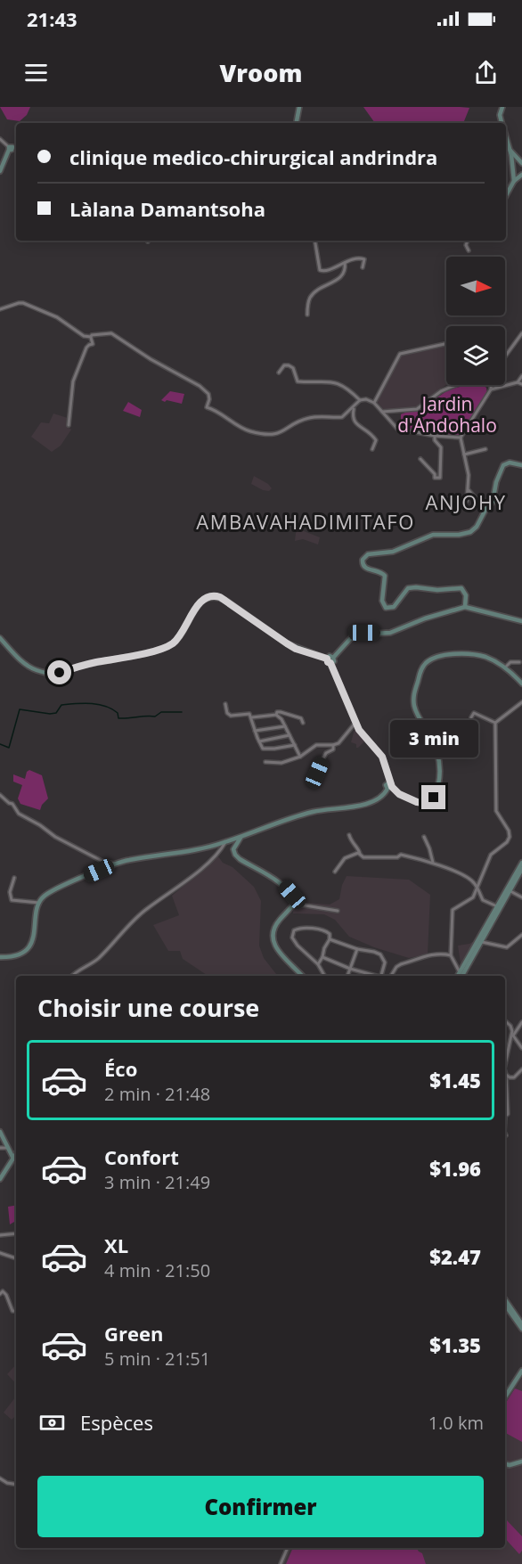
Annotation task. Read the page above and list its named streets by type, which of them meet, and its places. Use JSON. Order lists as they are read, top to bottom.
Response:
{
  "districts": ["ANJOHY", "AMBAVAHADIMITAFO"],
  "parks": ["Jardin d'Andohalo"],
  "north": "right",
  "page": {
    "status": "21:43",
    "header": "Vroom",
    "banner": ["clinique medico-chirurgical andrindra", "Làlana Damantsoha"],
    "bubble": "3 min",
    "heading": "Choisir une course",
    "list": [
      {
        "name": "Éco",
        "note": "2 min · 21:48",
        "value": "$1.45"
      },
      {
        "name": "Confort",
        "note": "3 min · 21:49",
        "value": "$1.96"
      },
      {
        "name": "XL",
        "note": "4 min · 21:50",
        "value": "$2.47"
      },
      {
        "name": "Green",
        "note": "5 min · 21:51",
        "value": "$1.35"
      }
    ],
    "pay": ["Espèces", "1.0 km"],
    "buttons": "Confirmer"
  }
}
